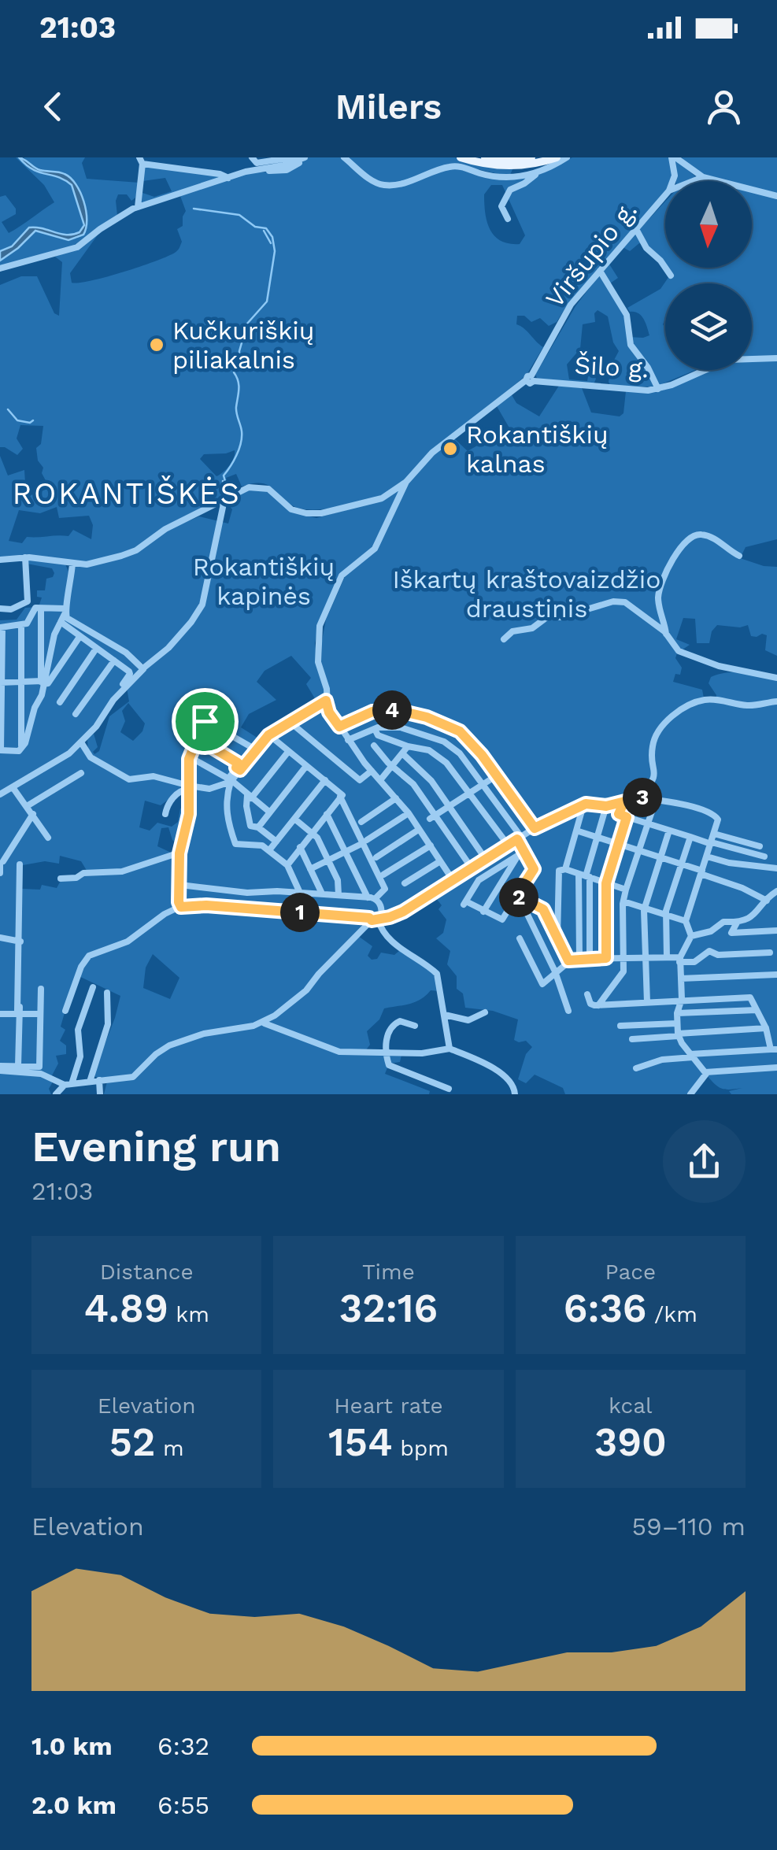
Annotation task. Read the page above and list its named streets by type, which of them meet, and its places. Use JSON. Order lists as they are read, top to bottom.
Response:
{
  "streets": {
    "street": ["Viršupio g.", "Šilo g."]
  },
  "crossings": [
    ["Viršupio g.", "Šilo g."]
  ],
  "districts": ["ROKANTIŠKĖS"],
  "parks": ["Rokantiškių kapinės", "Iškartų kraštovaizdžio draustinis"],
  "places": ["Kučkuriškių piliakalnis", "Rokantiškių kalnas"],
  "north": "bottom",
  "page": {
    "status": "21:03",
    "header": "Milers",
    "pins": [
      "4",
      "3",
      "2",
      "1"
    ],
    "heading": ["Evening run", "21:03"],
    "stats": [
      ["Distance", "4.89 km"],
      ["Time", "32:16"],
      ["Pace", "6:36 /km"],
      ["Elevation", "52 m"],
      ["Heart rate", "154 bpm"],
      ["kcal", "390"]
    ],
    "chart": ["Elevation", "59–110 m"],
    "list": [
      {
        "name": "1.0 km",
        "note": "6:32"
      },
      {
        "name": "2.0 km",
        "note": "6:55"
      }
    ]
  }
}
